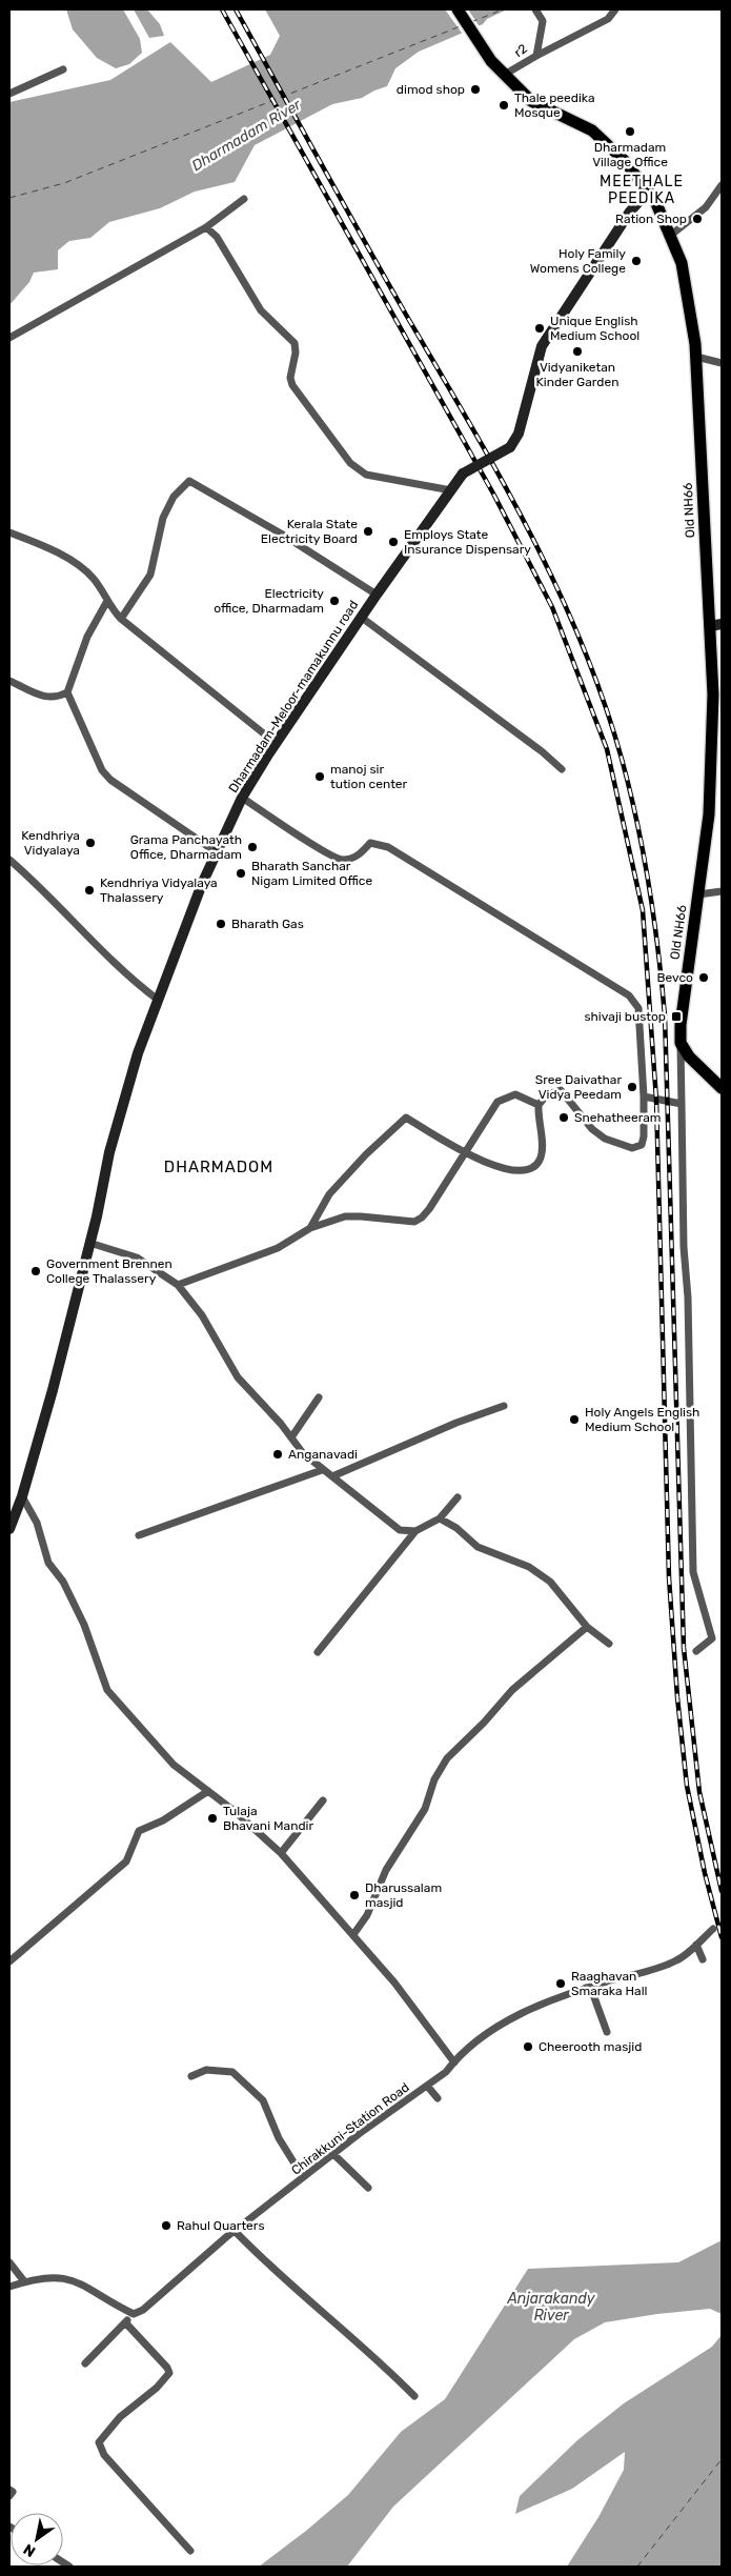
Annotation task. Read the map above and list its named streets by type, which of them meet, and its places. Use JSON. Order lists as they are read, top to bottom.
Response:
{
  "streets": {
    "main road": ["Old NH66", "Dharmadam-Meloor-mamakunnu road"],
    "street": ["r2", "Chirakkuni-Station Road"]
  },
  "crossings": [
    ["r2", "Old NH66"],
    ["Old NH66", "Dharmadam-Meloor-mamakunnu road"]
  ],
  "districts": ["MEETHALE PEEDIKA", "DHARMADOM"],
  "water": ["Dharmadam River", "Anjarakandy River"],
  "places": {
    "other": [
      "dimod shop",
      "Thale peedika Mosque",
      "Dharmadam Village Office",
      "Ration Shop",
      "Holy Family Womens College",
      "Unique English Medium School",
      "Vidyaniketan Kinder Garden",
      "Kerala State Electricity Board",
      "Employs State Insurance Dispensary",
      "Electricity office, Dharmadam",
      "manoj sir tution center",
      "Kendhriya Vidyalaya",
      "Grama Panchayath Office, Dharmadam",
      "Bharath Sanchar Nigam Limited Office",
      "Kendhriya Vidyalaya Thalassery",
      "Bharath Gas",
      "Bevco",
      "Sree Daivathar Vidya Peedam",
      "Snehatheeram",
      "Government Brennen College Thalassery",
      "Holy Angels English Medium School",
      "Anganavadi",
      "Tulaja Bhavani Mandir",
      "Dharussalam masjid",
      "Raaghavan Smaraka Hall",
      "Cheerooth masjid",
      "Rahul Quarters"
    ],
    "transit": ["shivaji bustop"]
  },
  "north": "bottom left"
}
